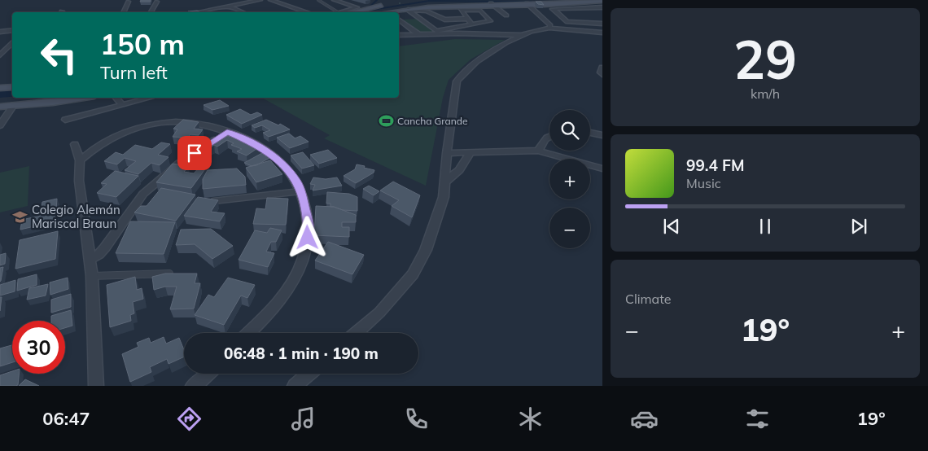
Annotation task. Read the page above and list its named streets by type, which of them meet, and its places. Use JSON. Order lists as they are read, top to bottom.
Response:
{
  "places": {
    "sports": ["Cancha Grande"],
    "school or university": ["Colegio Alemán Mariscal Braun"]
  },
  "page": {
    "tile": [
      ["29", "km/h"],
      "Climate"
    ],
    "turn": ["150 m", "Turn left"],
    "map_buttons": ["+", "−"],
    "song": ["99.4 FM", "Music"],
    "heat": ["−", "19°", "+"],
    "limit": "30",
    "trip": "06:48 · 1 min · 190 m",
    "tabs": ["06:47", "19°"]
  }
}
